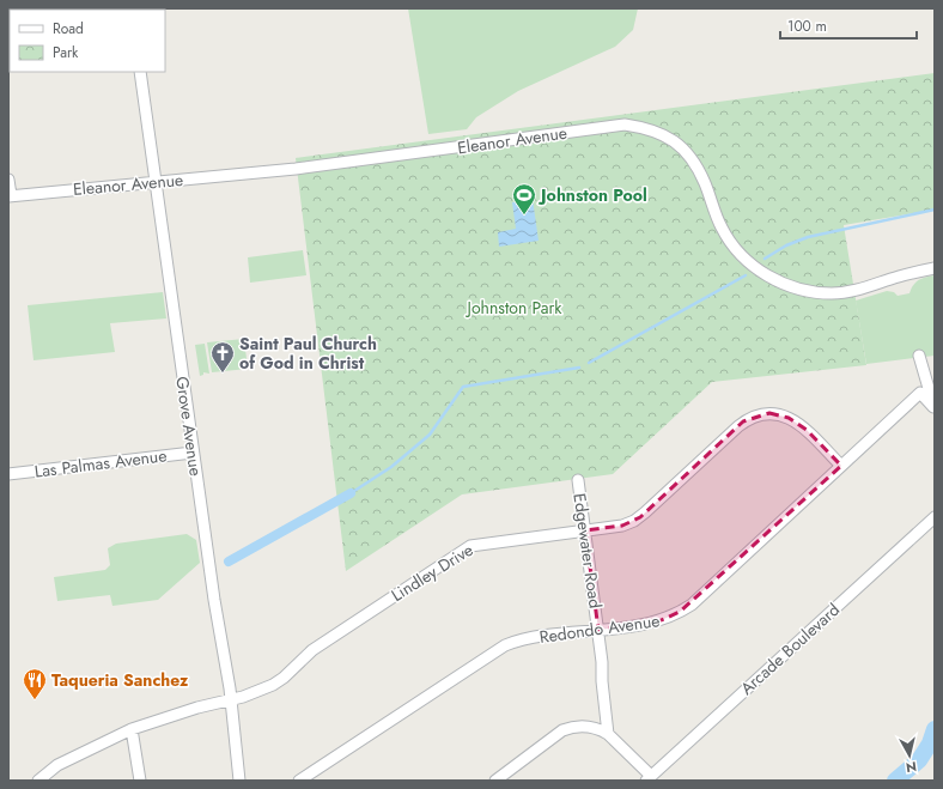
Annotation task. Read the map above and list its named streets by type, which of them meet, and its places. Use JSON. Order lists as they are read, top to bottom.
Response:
{
  "streets": {
    "street": [
      "Eleanor Avenue",
      "Grove Avenue",
      "Las Palmas Avenue",
      "Edgewater Road",
      "Lindley Drive",
      "Redondo Avenue",
      "Arcade Boulevard"
    ]
  },
  "crossings": [
    ["Eleanor Avenue", "Grove Avenue"],
    ["Grove Avenue", "Las Palmas Avenue"],
    ["Grove Avenue", "Lindley Drive"],
    ["Edgewater Road", "Lindley Drive"],
    ["Edgewater Road", "Redondo Avenue"],
    ["Lindley Drive", "Redondo Avenue"]
  ],
  "parks": ["Johnston Park"],
  "places": {
    "sports": ["Johnston Pool"],
    "church": ["Saint Paul Church of God in Christ"],
    "restaurant": ["Taqueria Sanchez"]
  },
  "legend": ["Road", "Park"],
  "scale_bar": "100 m",
  "north": "bottom"
}
